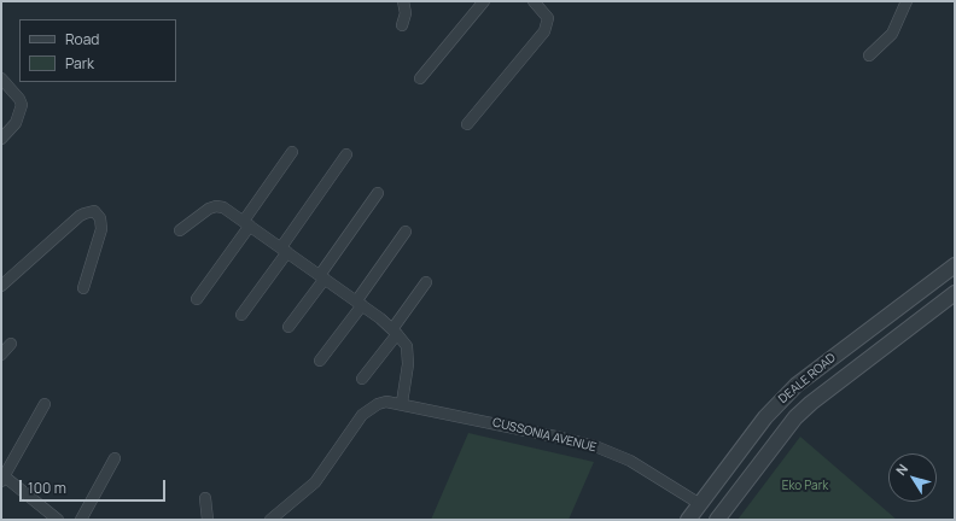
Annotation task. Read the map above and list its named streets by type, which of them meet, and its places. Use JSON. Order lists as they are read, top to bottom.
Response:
{
  "streets": {
    "street": ["DEALE ROAD", "CUSSONIA AVENUE"]
  },
  "crossings": [
    ["DEALE ROAD", "CUSSONIA AVENUE"]
  ],
  "parks": ["Eko Park"],
  "legend": ["Road", "Park"],
  "scale_bar": "100 m",
  "north": "top left"
}
